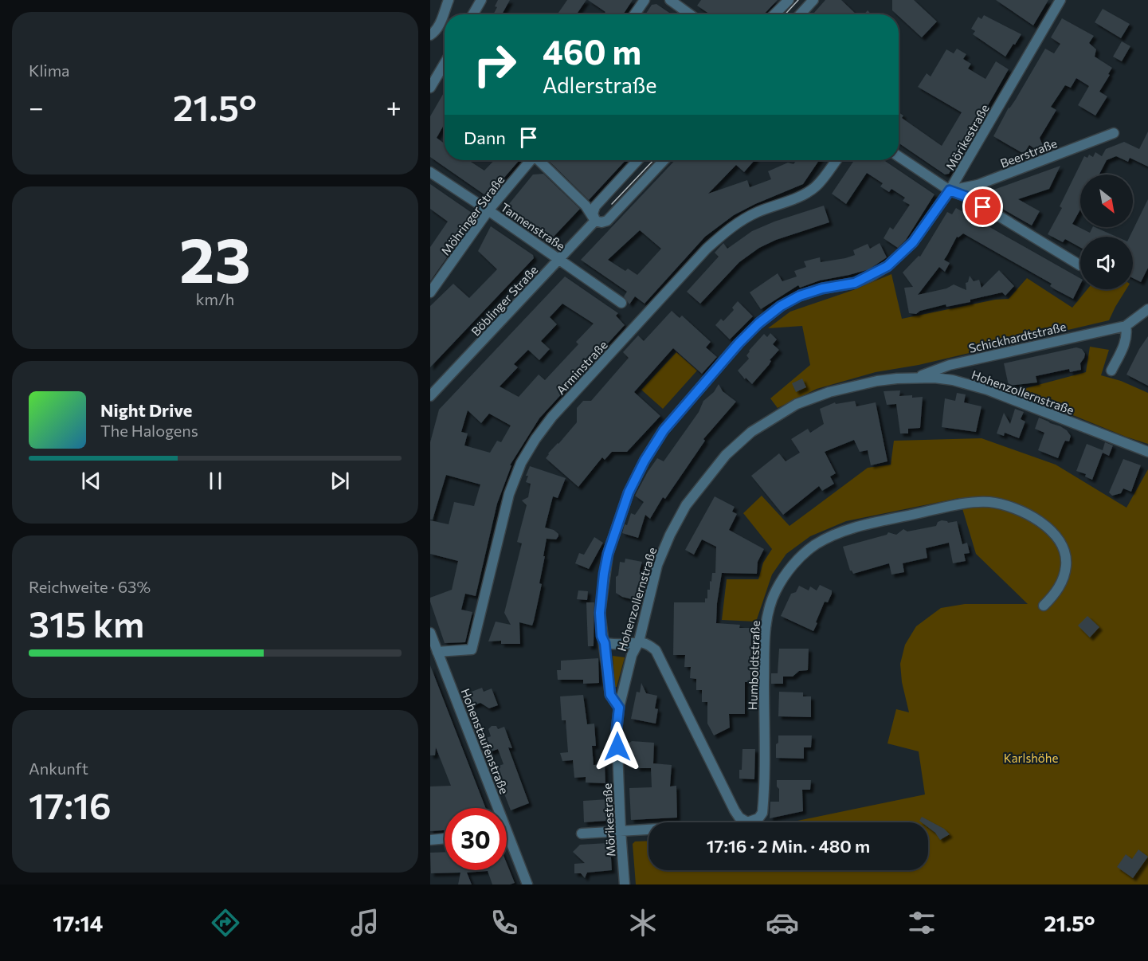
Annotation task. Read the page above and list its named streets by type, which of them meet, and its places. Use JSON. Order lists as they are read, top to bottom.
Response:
{
  "streets": {
    "street": [
      "Mörikestraße",
      "Beerstraße",
      "Möhringer Straße",
      "Tannenstraße",
      "Böblinger Straße",
      "Schickhardtstraße",
      "Arminstraße",
      "Hohenzollernstraße",
      "Humboldtstraße",
      "Hohenstaufenstraße"
    ]
  },
  "crossings": [
    ["Mörikestraße", "Beerstraße"],
    ["Mörikestraße", "Hohenzollernstraße"],
    ["Möhringer Straße", "Tannenstraße"],
    ["Tannenstraße", "Böblinger Straße"],
    ["Schickhardtstraße", "Hohenzollernstraße"],
    ["Arminstraße", "Hohenstaufenstraße"],
    ["Hohenzollernstraße", "Humboldtstraße"]
  ],
  "parks": ["Karlshöhe"],
  "north": "bottom right",
  "page": {
    "tile": [
      "Klima",
      ["23", "km/h"],
      ["Reichweite · 63%", "315 km"],
      ["Ankunft", "17:16"]
    ],
    "turn": ["460 m", "Adlerstraße"],
    "heat": ["−", "21.5°", "+"],
    "then": "Dann",
    "song": ["Night Drive", "The Halogens"],
    "limit": "30",
    "trip": "17:16 · 2 Min. · 480 m",
    "tabs": ["17:14", "21.5°"]
  }
}
